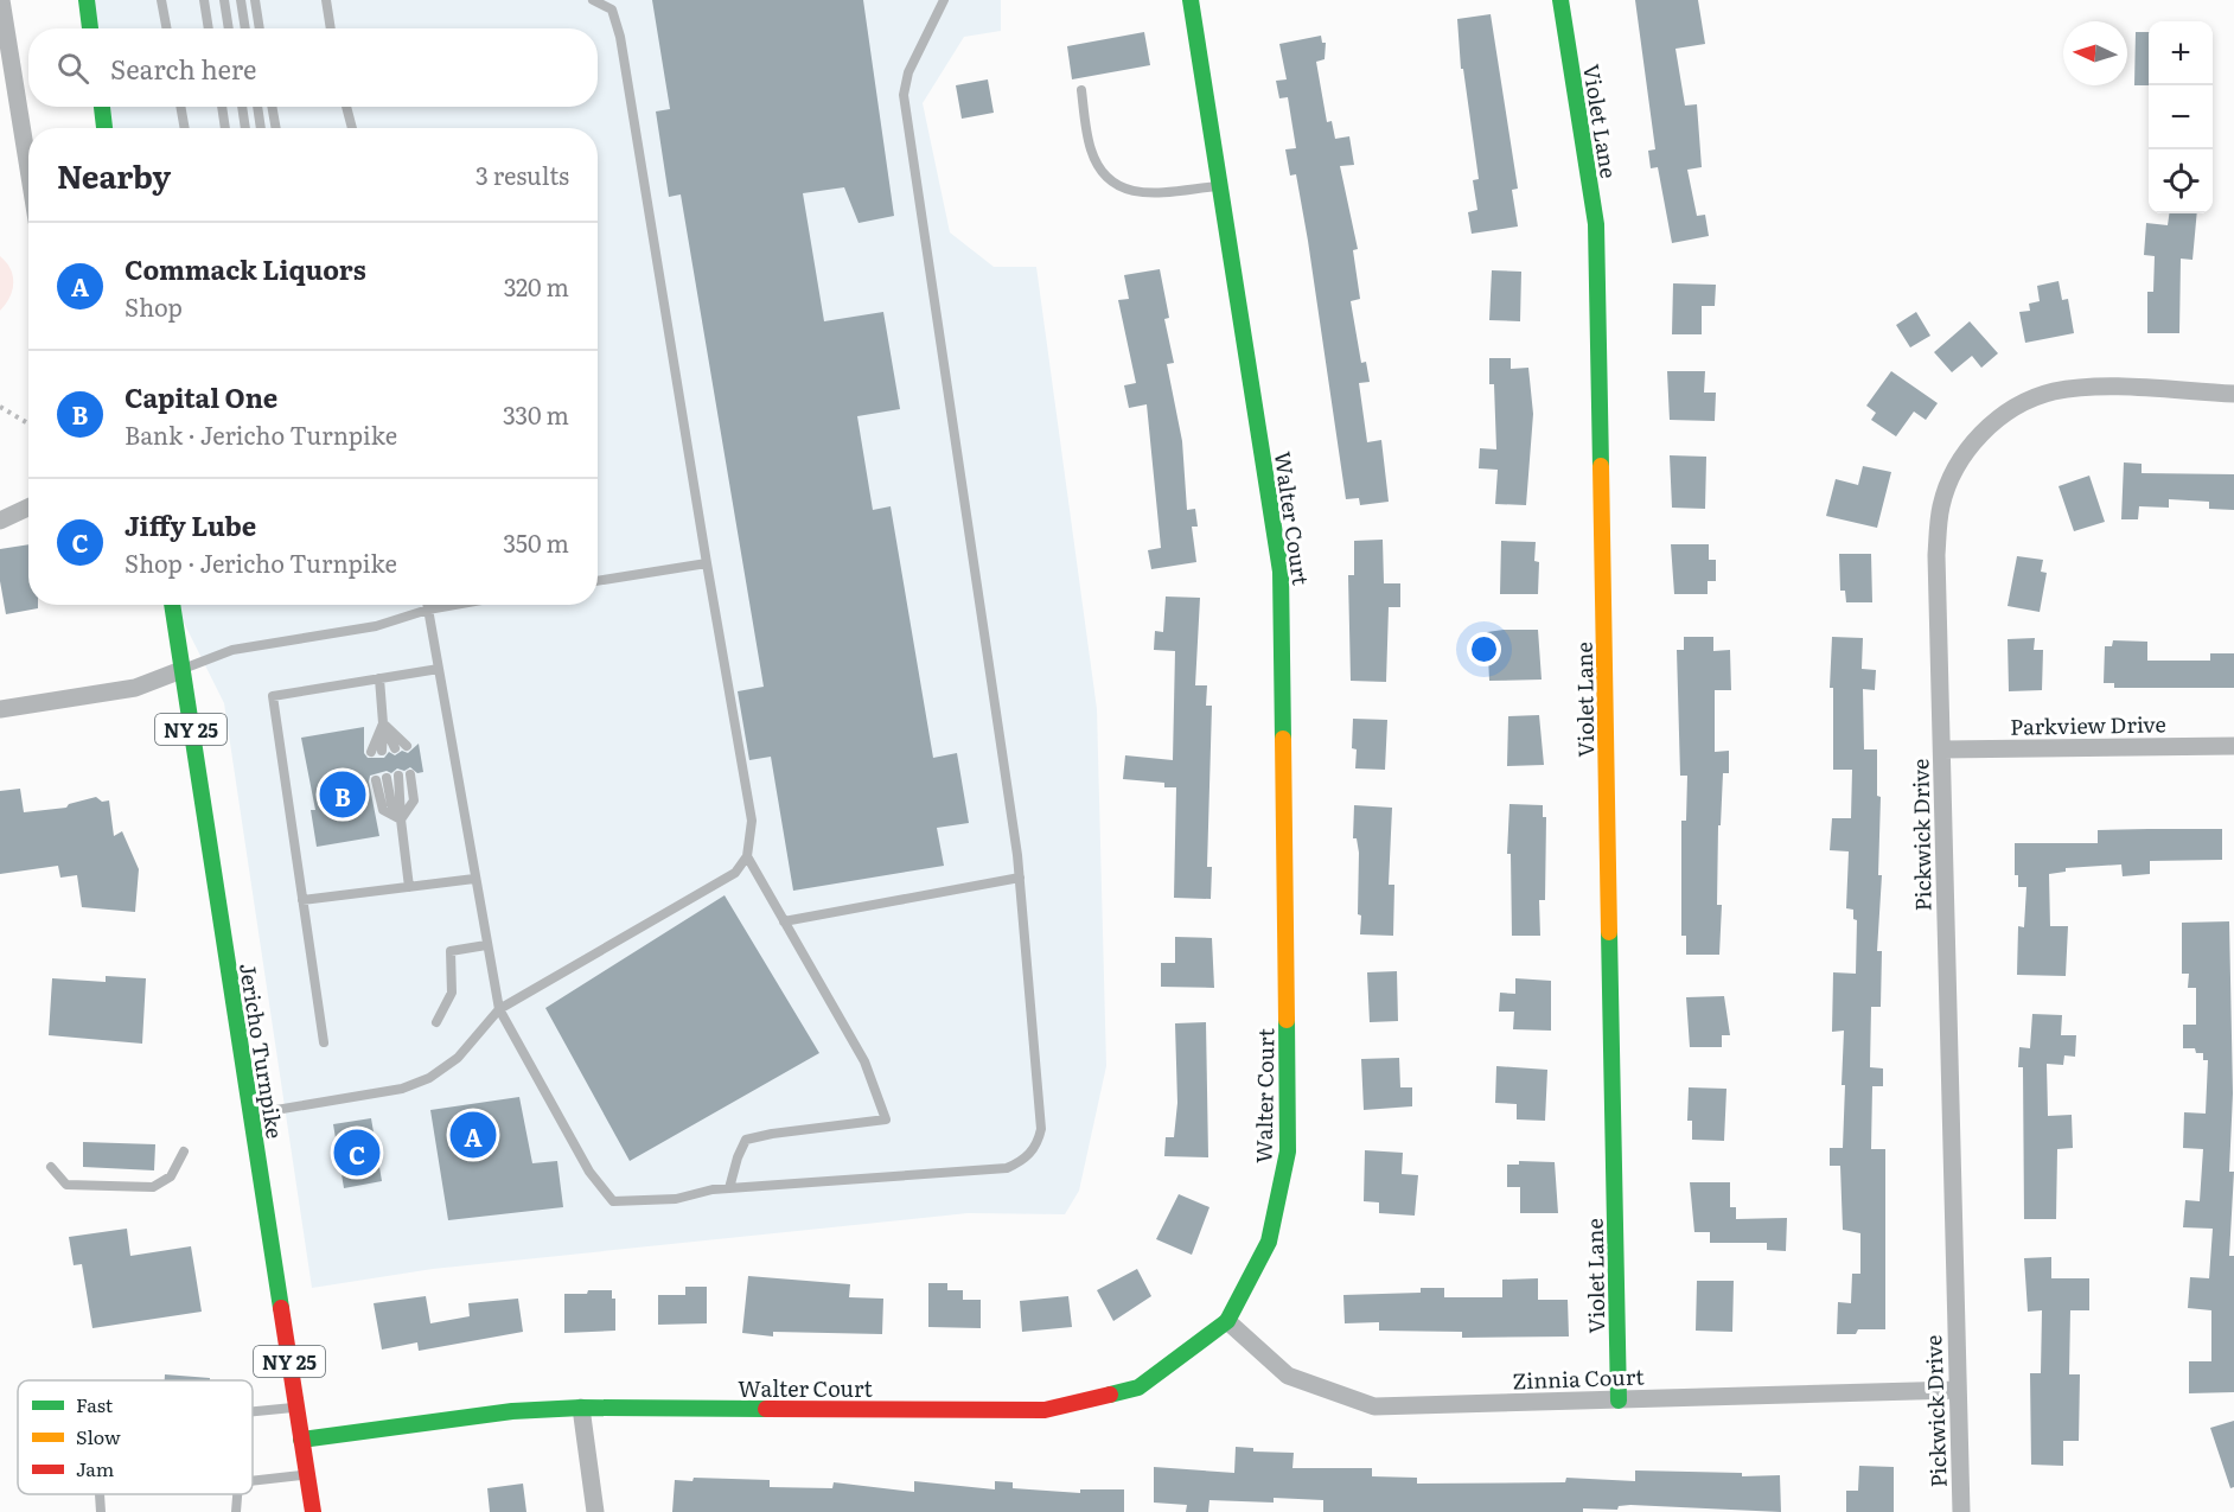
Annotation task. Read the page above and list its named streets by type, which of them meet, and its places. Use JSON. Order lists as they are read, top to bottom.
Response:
{
  "streets": {
    "street": [
      "Violet Lane",
      "Walter Court",
      "Parkview Drive",
      "NY 25",
      "Pickwick Drive",
      "Jericho Turnpike",
      "Zinnia Court"
    ]
  },
  "crossings": [
    ["Violet Lane", "Zinnia Court"],
    ["Walter Court", "Jericho Turnpike"],
    ["Walter Court", "Zinnia Court"],
    ["Parkview Drive", "Pickwick Drive"],
    ["Pickwick Drive", "Zinnia Court"]
  ],
  "legend": ["Fast", "Slow", "Jam"],
  "north": "left",
  "page": {
    "map_buttons": ["+", "−"],
    "search": "Search here",
    "heading": ["Nearby", "3 results"],
    "list": [
      {
        "mark": "A",
        "name": "Commack Liquors",
        "note": "Shop",
        "value": "320 m"
      },
      {
        "mark": "B",
        "name": "Capital One",
        "note": "Bank · Jericho Turnpike",
        "value": "330 m"
      },
      {
        "mark": "C",
        "name": "Jiffy Lube",
        "note": "Shop · Jericho Turnpike",
        "value": "350 m"
      }
    ],
    "pins": ["B", "A", "C"]
  }
}
